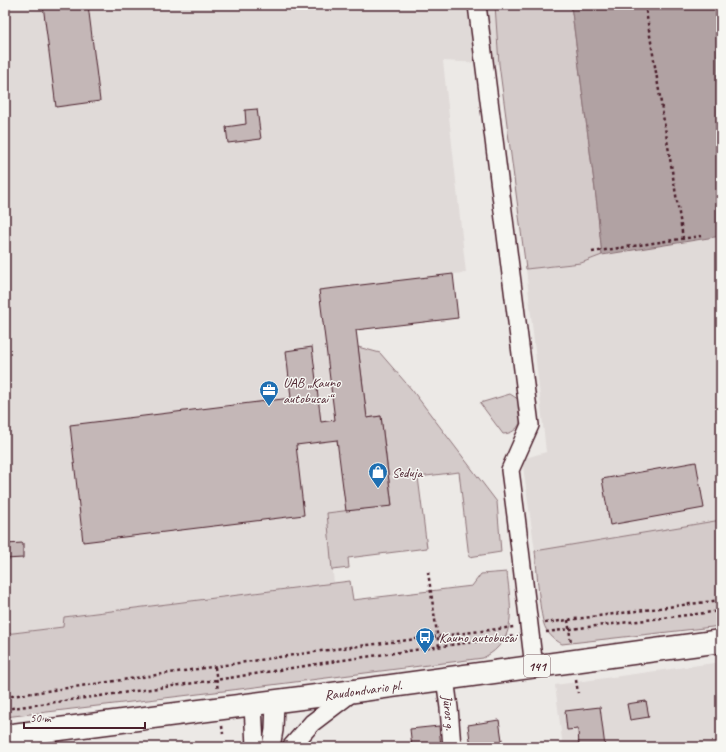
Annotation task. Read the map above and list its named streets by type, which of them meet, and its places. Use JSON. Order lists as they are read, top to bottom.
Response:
{
  "streets": {
    "main road": ["141", "Raudondvario pl."],
    "street": ["Jūros g."]
  },
  "crossings": [
    ["Raudondvario pl.", "Jūros g."]
  ],
  "places": {
    "office": ["UAB „Kauno autobusai“"],
    "shop": ["Seduja"],
    "bus stop": ["Kauno autobusai"]
  },
  "scale_bar": "50 m"
}
